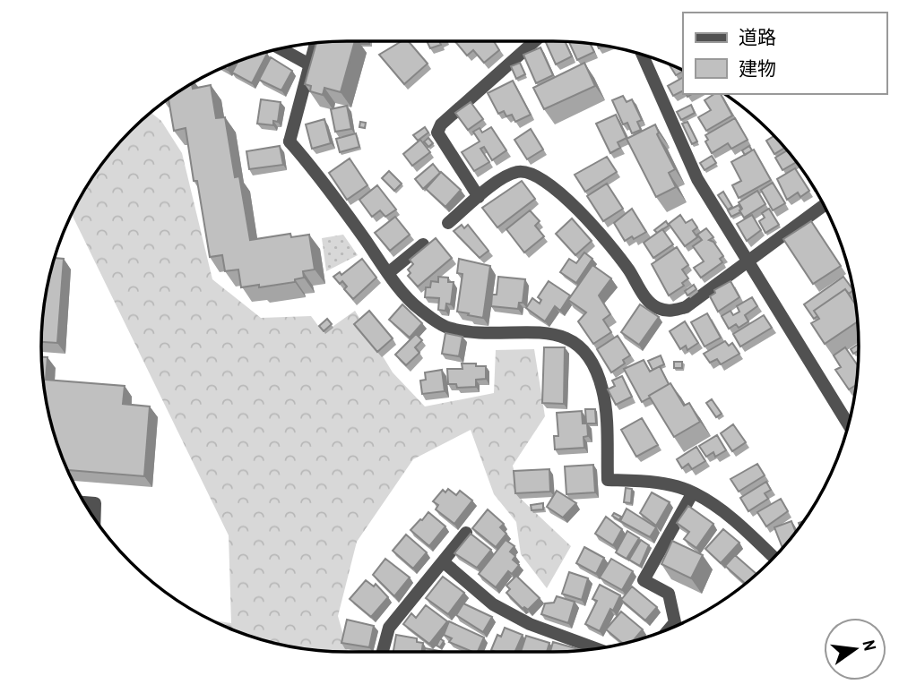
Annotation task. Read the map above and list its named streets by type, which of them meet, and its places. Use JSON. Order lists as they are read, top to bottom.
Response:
{
  "legend": ["道路", "建物"],
  "north": "right"
}
